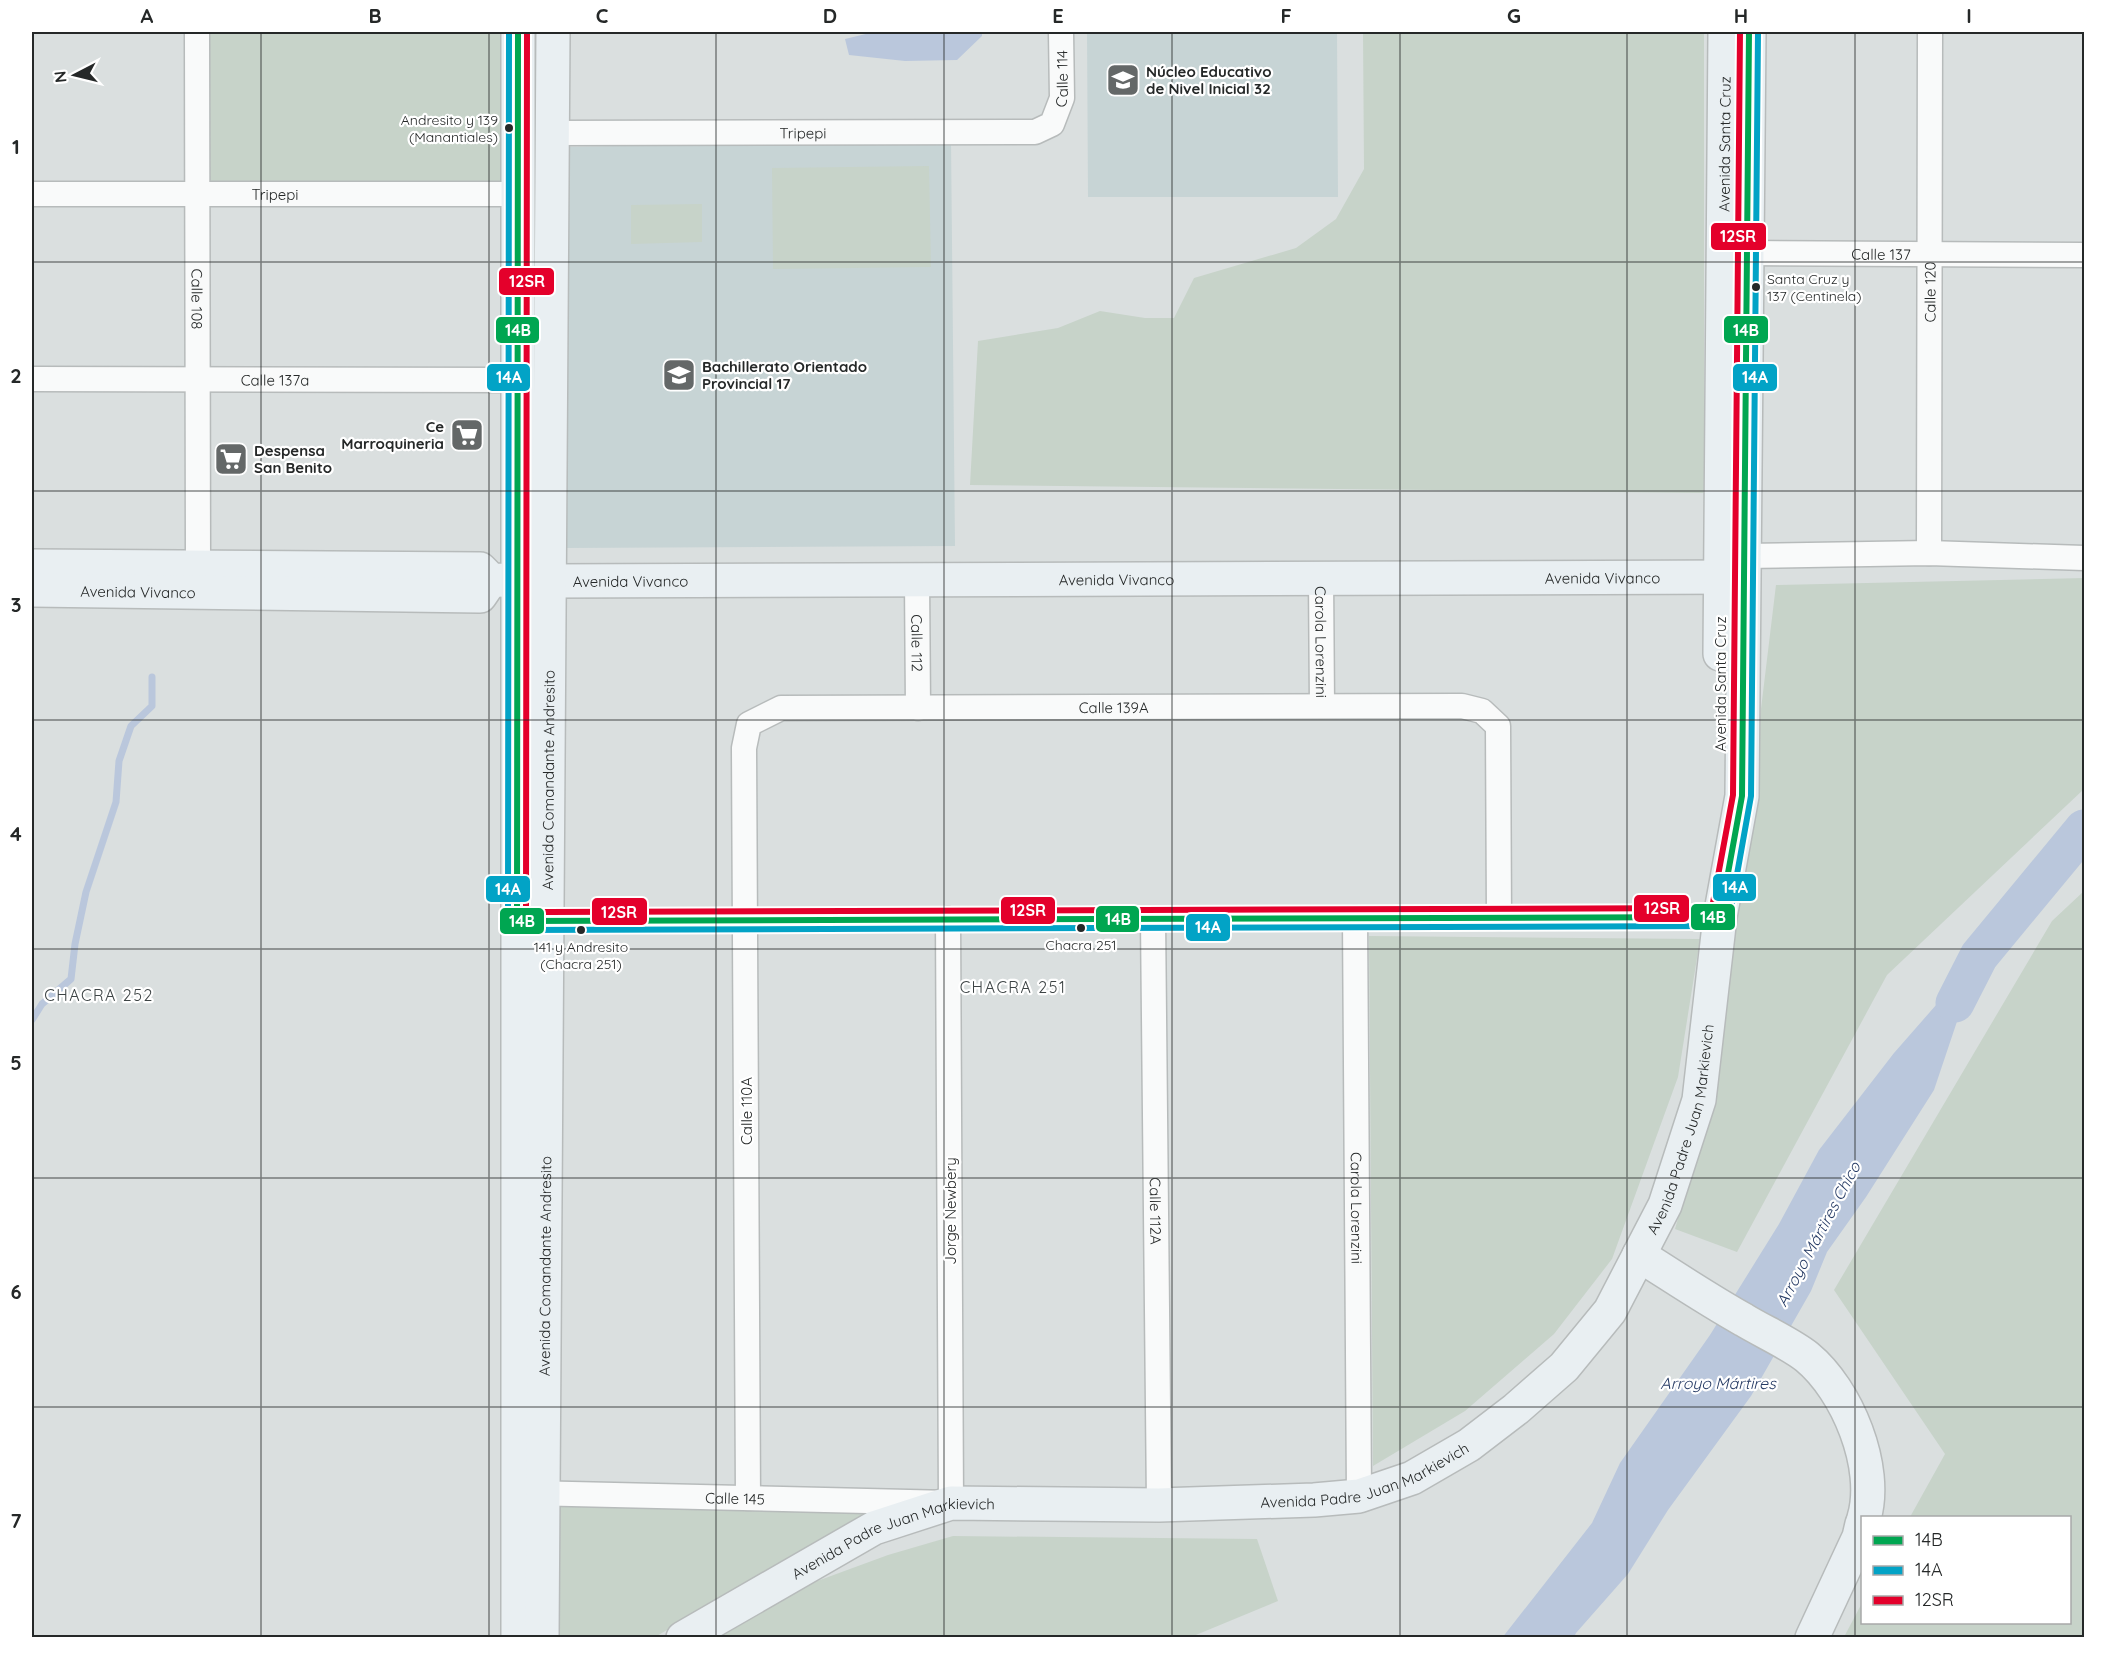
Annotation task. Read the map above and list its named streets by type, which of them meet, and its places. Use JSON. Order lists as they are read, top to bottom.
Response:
{
  "streets": {
    "main road": [
      "Avenida Santa Cruz",
      "Avenida Vivanco",
      "Avenida Comandante Andresito",
      "Avenida Padre Juan Markievich"
    ],
    "street": [
      "Calle 114",
      "Tripepi",
      "Calle 137",
      "Calle 120",
      "Calle 108",
      "Calle 137a",
      "Carola Lorenzini",
      "Calle 112",
      "Calle 139A",
      "Calle 110A",
      "Jorge Newbery",
      "Calle 112A",
      "Calle 145"
    ]
  },
  "crossings": [
    ["Calle 114", "Tripepi"],
    ["Tripepi", "Calle 108"],
    ["Tripepi", "Avenida Comandante Andresito"],
    ["Avenida Santa Cruz", "Calle 137"],
    ["Avenida Santa Cruz", "Avenida Vivanco"],
    ["Avenida Santa Cruz", "Avenida Padre Juan Markievich"],
    ["Calle 137", "Calle 120"],
    ["Calle 120", "Avenida Vivanco"],
    ["Calle 108", "Calle 137a"],
    ["Calle 108", "Avenida Vivanco"],
    ["Calle 137a", "Avenida Comandante Andresito"],
    ["Avenida Vivanco", "Carola Lorenzini"],
    ["Avenida Vivanco", "Calle 112"],
    ["Avenida Vivanco", "Avenida Comandante Andresito"],
    ["Carola Lorenzini", "Calle 139A"],
    ["Carola Lorenzini", "Avenida Padre Juan Markievich"],
    ["Calle 112", "Calle 139A"],
    ["Calle 139A", "Calle 110A"],
    ["Avenida Comandante Andresito", "Calle 145"],
    ["Calle 110A", "Calle 145"],
    ["Avenida Padre Juan Markievich", "Jorge Newbery"],
    ["Avenida Padre Juan Markievich", "Calle 112A"],
    ["Avenida Padre Juan Markievich", "Calle 145"],
    ["Jorge Newbery", "Calle 145"]
  ],
  "districts": ["CHACRA 251", "CHACRA 252"],
  "water": ["Arroyo Mártires Chico", "Arroyo Mártires"],
  "places": {
    "school or university": ["Núcleo Educativo de Nivel Inicial 32", "Bachillerato Orientado Provincial 17"],
    "other": [
      "Andresito y 139 (Manantiales)",
      "Santa Cruz y 137 (Centinela)",
      "Chacra 251",
      "141 y Andresito (Chacra 251)"
    ],
    "supermarket": ["Ce Marroquineria", "Despensa San Benito"]
  },
  "lines": ["transit line 14B", "transit line 14A", "transit line 12SR"],
  "legend": ["14B", "14A", "12SR"],
  "north": "left",
  "grid": {
    "columns": [
      "A",
      "B",
      "C",
      "D",
      "E",
      "F",
      "G",
      "H",
      "I"
    ],
    "rows": [
      "1",
      "2",
      "3",
      "4",
      "5",
      "6",
      "7"
    ]
  }
}
